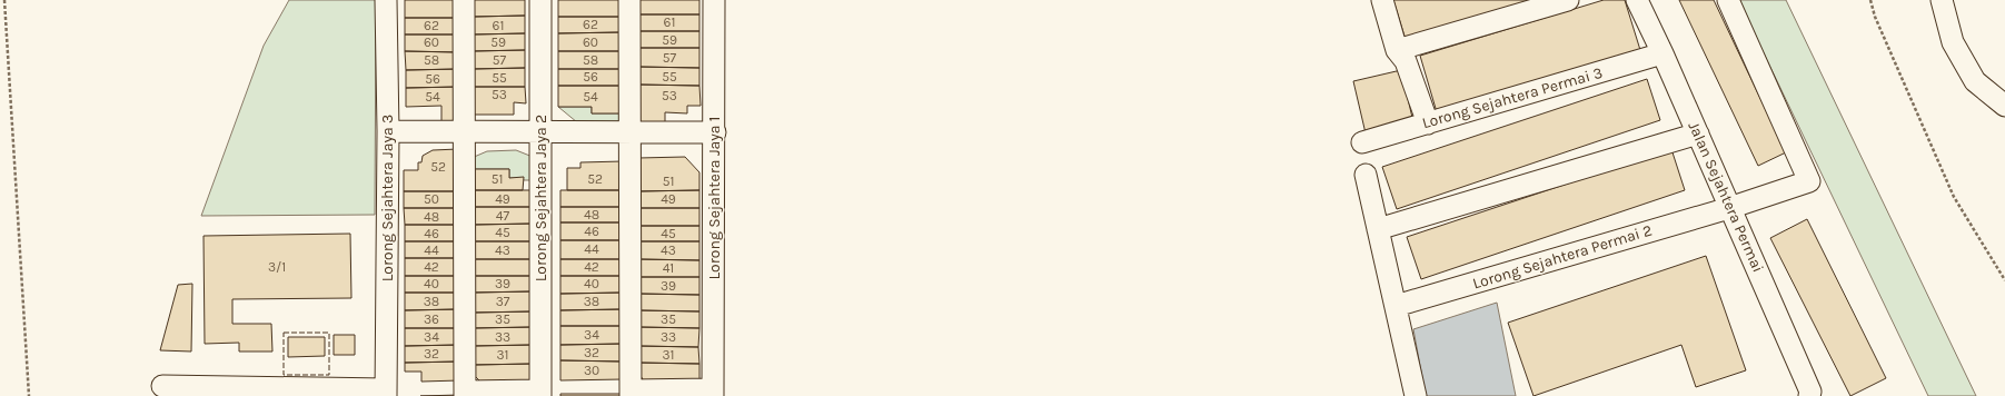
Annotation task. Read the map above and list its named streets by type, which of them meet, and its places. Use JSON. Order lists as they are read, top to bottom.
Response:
{
  "streets": {
    "street": [
      "Lorong Sejahtera Permai 3",
      "Jalan Sejahtera Permai",
      "Lorong Sejahtera Jaya 3",
      "Lorong Sejahtera Jaya 2",
      "Lorong Sejahtera Jaya 1",
      "Lorong Sejahtera Permai 2"
    ]
  },
  "crossings": [
    ["Lorong Sejahtera Permai 3", "Jalan Sejahtera Permai"],
    ["Jalan Sejahtera Permai", "Lorong Sejahtera Permai 2"]
  ],
  "house_numbers": [
    "61",
    "62",
    "62",
    "61",
    "59",
    "60",
    "59",
    "60",
    "57",
    "58",
    "57",
    "58",
    "56",
    "55",
    "55",
    "56",
    "53",
    "53",
    "54",
    "54",
    "52",
    "51",
    "52",
    "51",
    "50",
    "49",
    "49",
    "48",
    "47",
    "48",
    "46",
    "45",
    "46",
    "45",
    "44",
    "44",
    "43",
    "43",
    "3/1",
    "42",
    "42",
    "41",
    "40",
    "39",
    "40",
    "39",
    "38",
    "37",
    "38",
    "36",
    "35",
    "35",
    "34",
    "34",
    "33",
    "33",
    "32",
    "32",
    "31",
    "31",
    "30"
  ]
}
